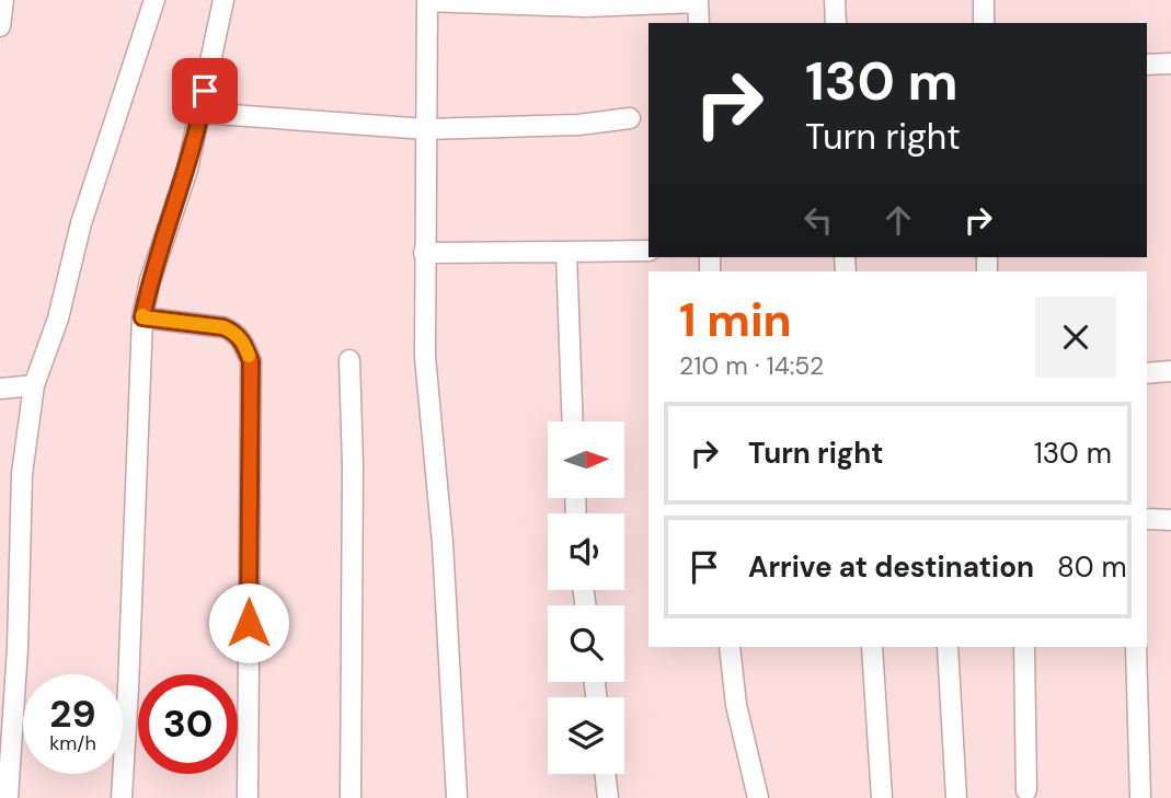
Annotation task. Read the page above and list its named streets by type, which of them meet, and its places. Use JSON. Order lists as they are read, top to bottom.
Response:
{
  "north": "right",
  "page": {
    "turn": ["130 m", "Turn right"],
    "heading": ["1 min", "210 m · 14:52"],
    "list": [
      {
        "name": "Turn right",
        "value": "130 m"
      },
      {
        "name": "Arrive at destination",
        "value": "80 m"
      }
    ],
    "speed": "29 km/h",
    "limit": "30"
  }
}
